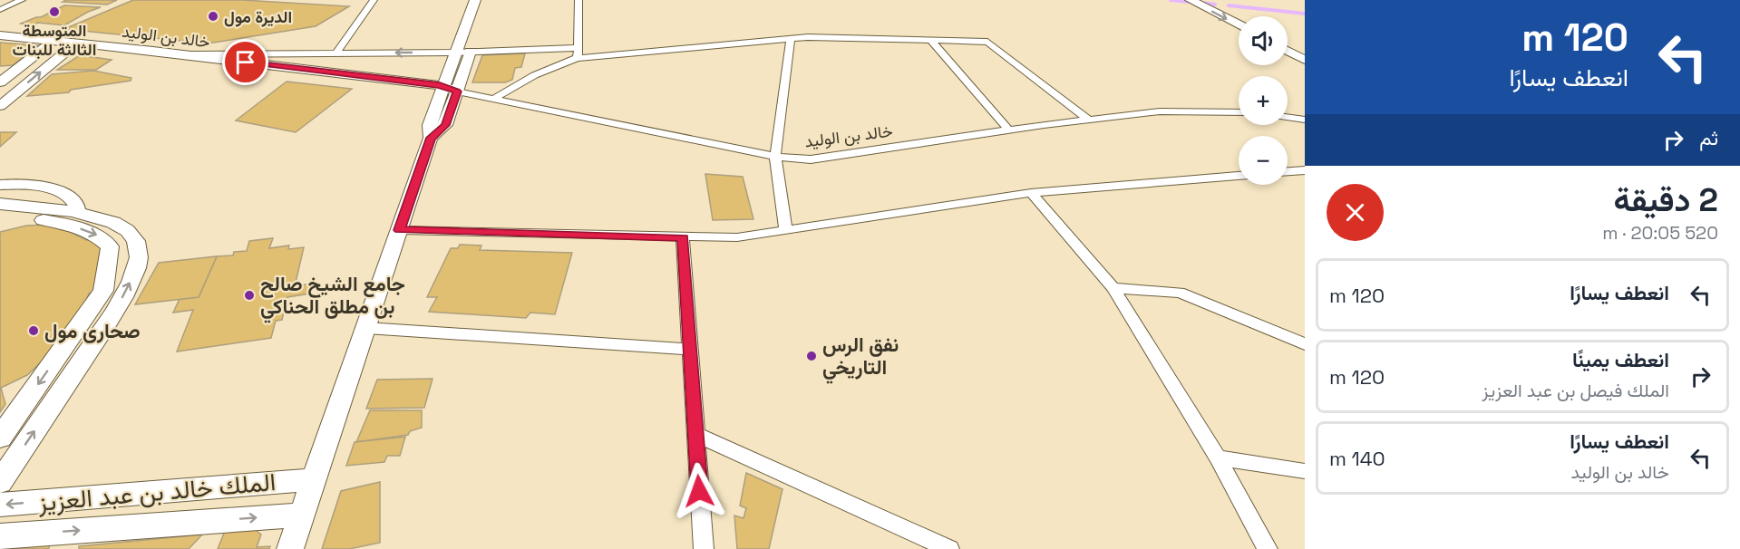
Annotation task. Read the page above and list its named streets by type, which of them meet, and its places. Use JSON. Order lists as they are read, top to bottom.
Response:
{
  "streets": {
    "street": ["خالد بن الوليد", "الملك خالد بن عبد العزيز"]
  },
  "places": [
    "المتوسطة الثالثة للبنات",
    "الديرة مول",
    "جامع الشيخ صالح بن مطلق الحناكي",
    "صحارى مول",
    "نفق الرس التاريخي"
  ],
  "page": {
    "turn": ["120 m", "انعطف يسارًا"],
    "map_buttons": ["+", "−"],
    "then": "ثم",
    "heading": ["2 دقيقة", "520 m · 20:05"],
    "list": [
      {
        "name": "انعطف يسارًا",
        "value": "120 m"
      },
      {
        "name": "انعطف يمينًا",
        "note": "الملك فيصل بن عبد العزيز",
        "value": "120 m"
      },
      {
        "name": "انعطف يسارًا",
        "note": "خالد بن الوليد",
        "value": "140 m"
      }
    ]
  }
}
